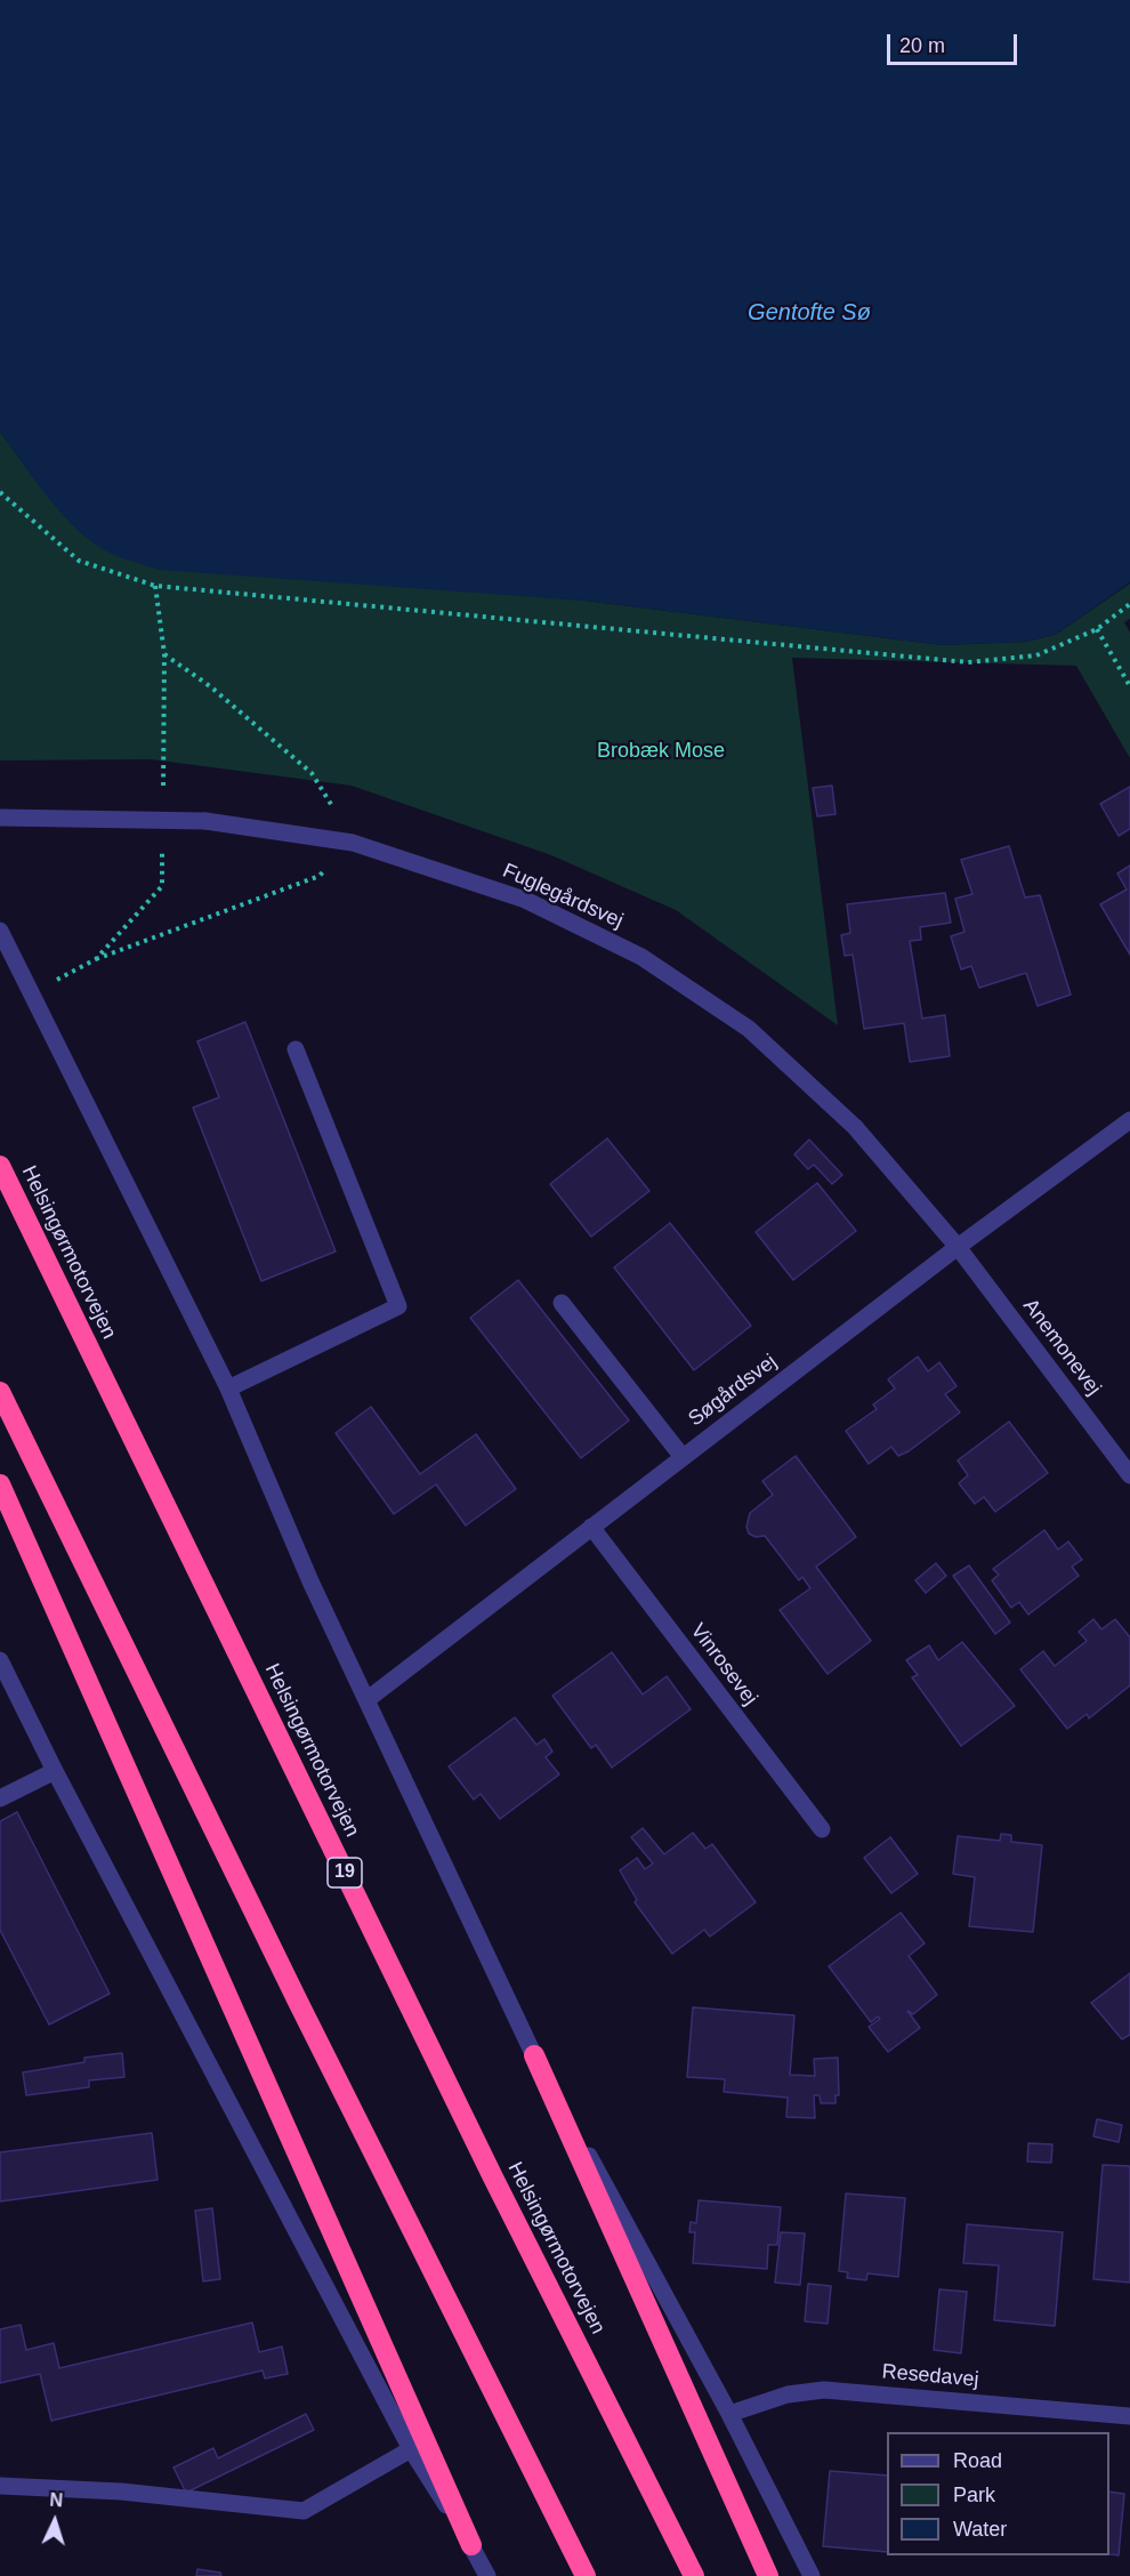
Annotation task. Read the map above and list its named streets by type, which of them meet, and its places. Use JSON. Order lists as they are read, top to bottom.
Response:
{
  "streets": {
    "highway": ["Helsingørmotorvejen", "19"],
    "street": [
      "Fuglegårdsvej",
      "Anemonevej",
      "Søgårdsvej",
      "Vinrosevej",
      "Resedavej"
    ]
  },
  "crossings": [
    ["Fuglegårdsvej", "Anemonevej"],
    ["Fuglegårdsvej", "Søgårdsvej"],
    ["Anemonevej", "Søgårdsvej"],
    ["Søgårdsvej", "Vinrosevej"]
  ],
  "water": ["Gentofte Sø"],
  "parks": ["Brobæk Mose"],
  "legend": ["Road", "Park", "Water"],
  "scale_bar": "20 m",
  "north": "top"
}
